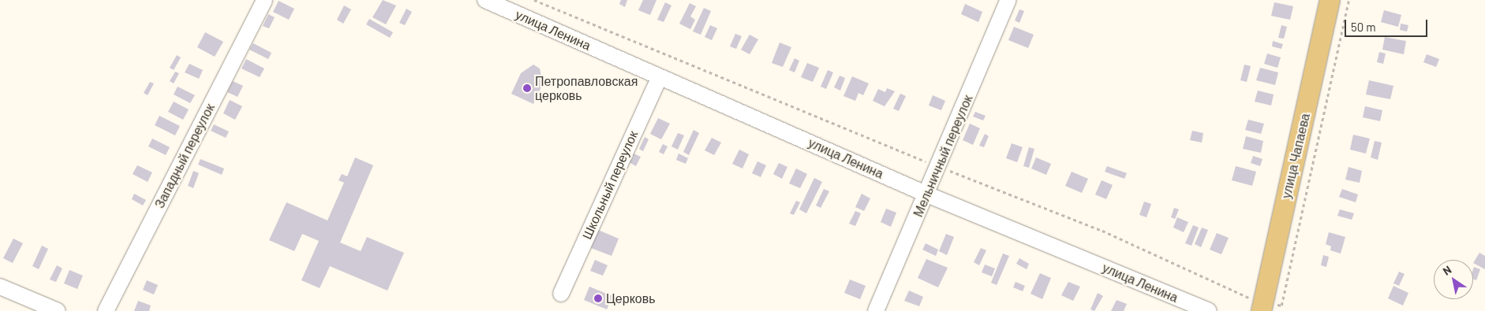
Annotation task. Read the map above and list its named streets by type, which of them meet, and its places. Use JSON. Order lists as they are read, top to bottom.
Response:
{
  "streets": {
    "main road": ["улица Чапаева"],
    "street": [
      "улица Ленина",
      "Западный переулок",
      "Мельничный переулок",
      "Школьный переулок"
    ]
  },
  "crossings": [
    ["улица Ленина", "Мельничный переулок"],
    ["улица Ленина", "Школьный переулок"]
  ],
  "places": ["Петропавловская церковь", "Церковь"],
  "scale_bar": "50 m",
  "north": "top left"
}
